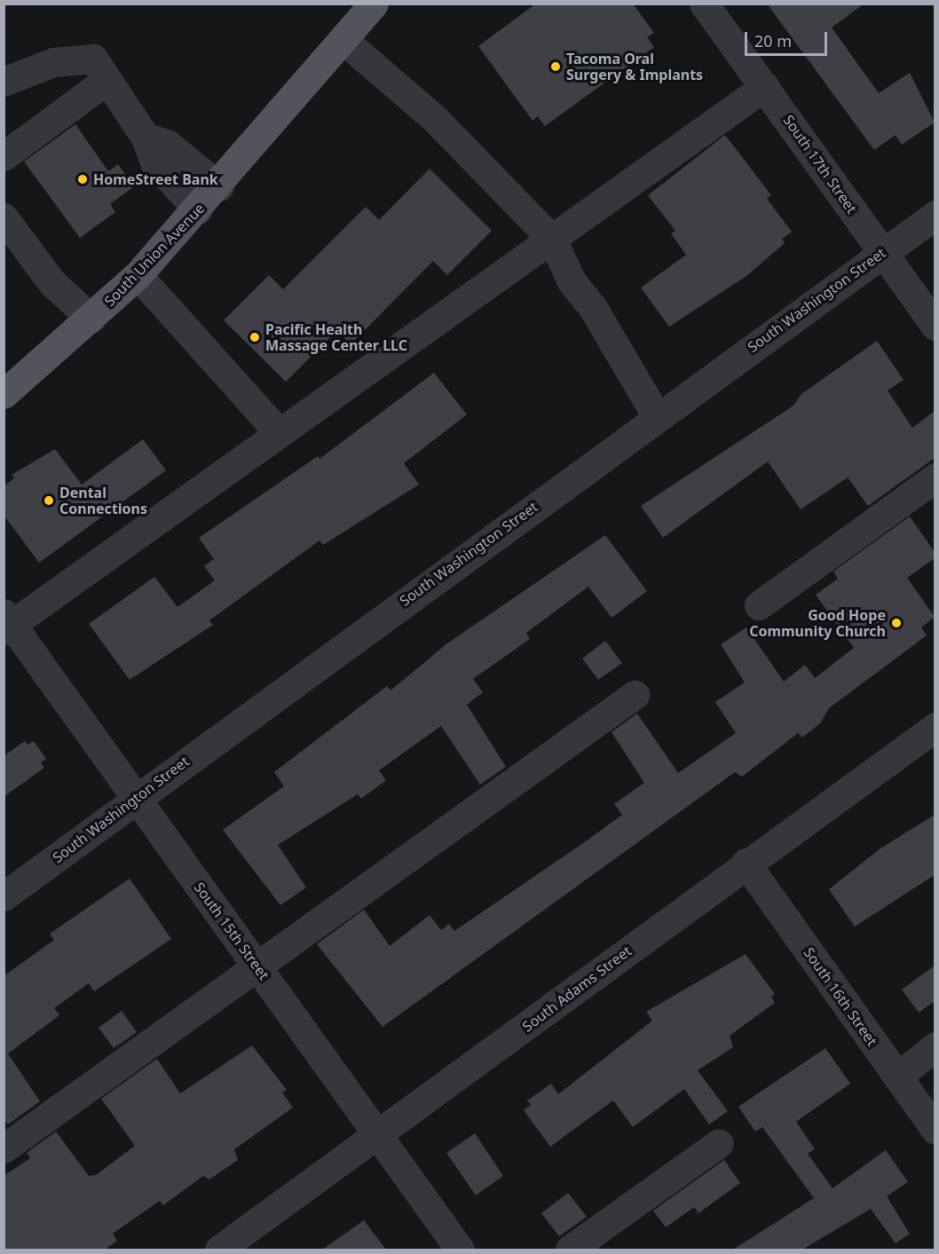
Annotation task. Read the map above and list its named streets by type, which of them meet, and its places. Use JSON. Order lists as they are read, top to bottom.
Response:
{
  "streets": {
    "main road": ["South Union Avenue"],
    "street": [
      "South 17th Street",
      "South Washington Street",
      "South 15th Street",
      "South Adams Street",
      "South 16th Street"
    ]
  },
  "crossings": [
    ["South 17th Street", "South Washington Street"],
    ["South Washington Street", "South 15th Street"],
    ["South 15th Street", "South Adams Street"],
    ["South Adams Street", "South 16th Street"]
  ],
  "places": [
    "Tacoma Oral Surgery & Implants",
    "HomeStreet Bank",
    "Pacific Health Massage Center LLC",
    "Dental Connections",
    "Good Hope Community Church"
  ],
  "scale_bar": "20 m"
}
